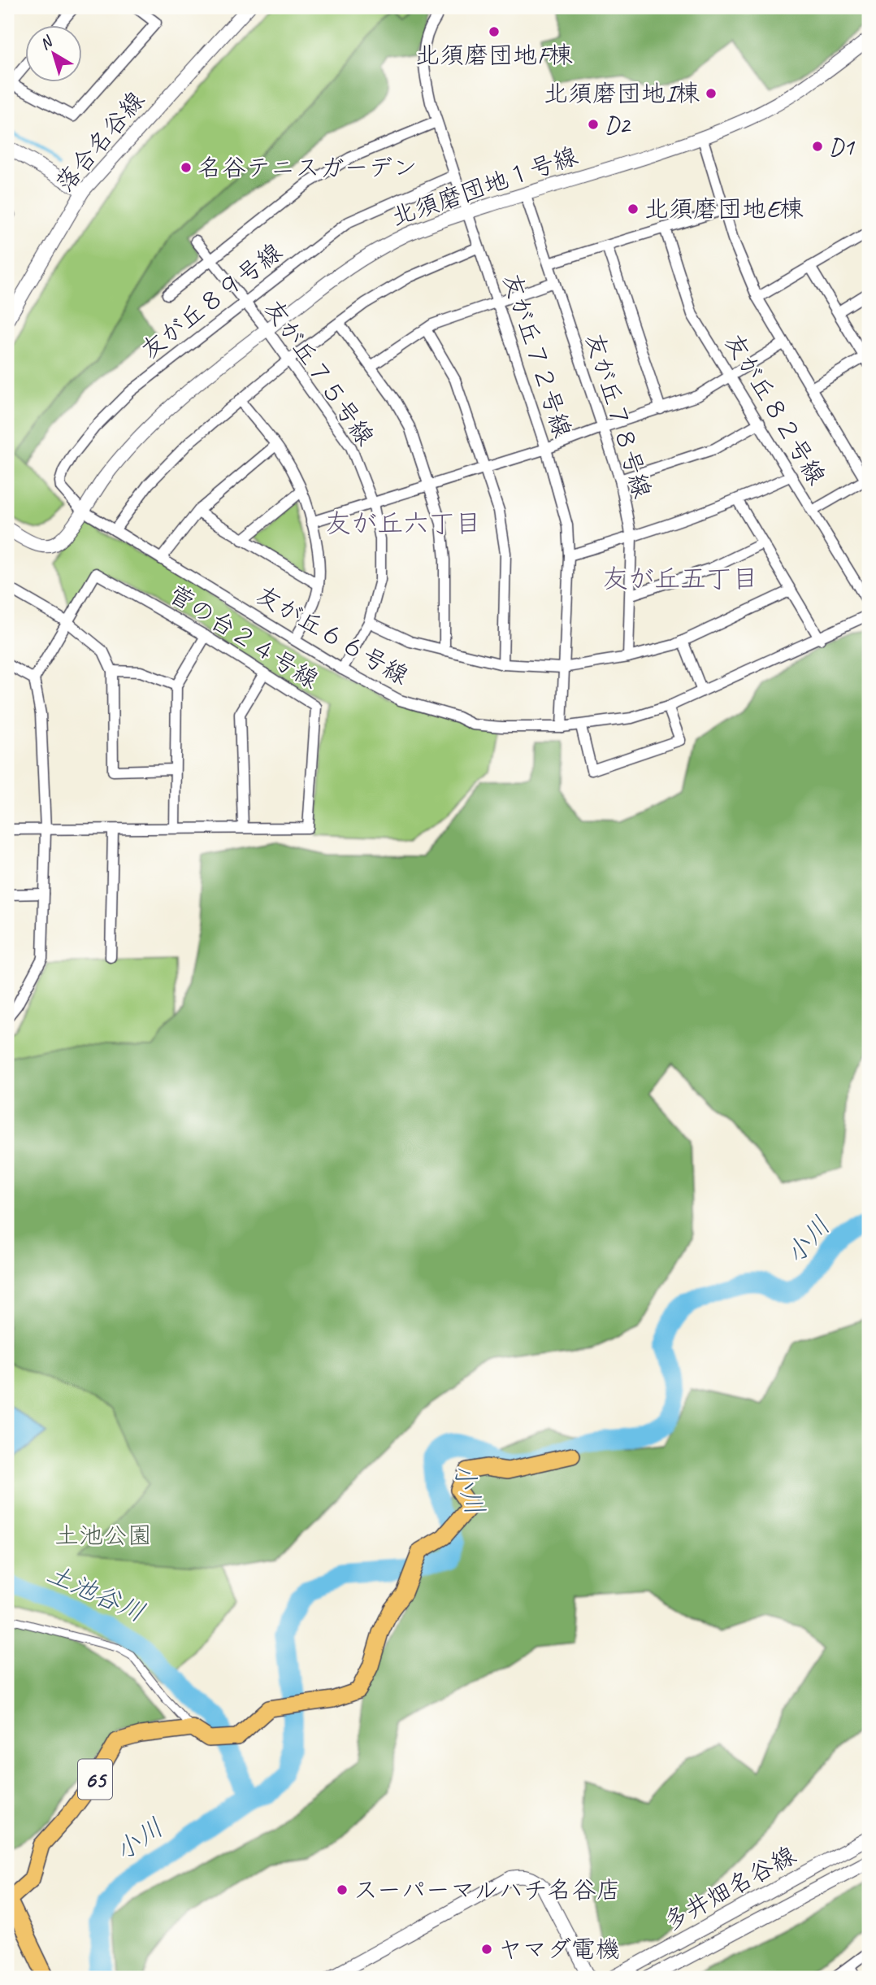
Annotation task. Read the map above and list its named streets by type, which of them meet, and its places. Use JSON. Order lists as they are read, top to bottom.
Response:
{
  "streets": {
    "main road": ["65"],
    "street": [
      "落合名谷線",
      "北須磨団地１号線",
      "友が丘８９号線",
      "友が丘７２号線",
      "友が丘７５号線",
      "友が丘８２号線",
      "友が丘７８号線",
      "友が丘６６号線",
      "菅の台２４号線",
      "多井畑名谷線"
    ]
  },
  "crossings": [
    ["北須磨団地１号線", "友が丘８９号線"],
    ["北須磨団地１号線", "友が丘７２号線"],
    ["北須磨団地１号線", "友が丘７５号線"],
    ["北須磨団地１号線", "友が丘７８号線"],
    ["北須磨団地１号線", "友が丘６６号線"],
    ["友が丘８９号線", "友が丘７２号線"],
    ["友が丘８９号線", "友が丘７５号線"],
    ["友が丘８９号線", "友が丘６６号線"],
    ["友が丘７２号線", "友が丘６６号線"],
    ["友が丘７５号線", "友が丘６６号線"]
  ],
  "districts": ["友が丘六丁目", "友が丘五丁目"],
  "water": ["小川", "土池谷川"],
  "parks": ["土池公園"],
  "places": [
    "北須磨団地F棟",
    "北須磨団地I棟",
    "D2",
    "D1",
    "名谷テニスガーデン",
    "北須磨団地E棟",
    "スーパーマルハチ名谷店",
    "ヤマダ電機"
  ],
  "north": "top left"
}
